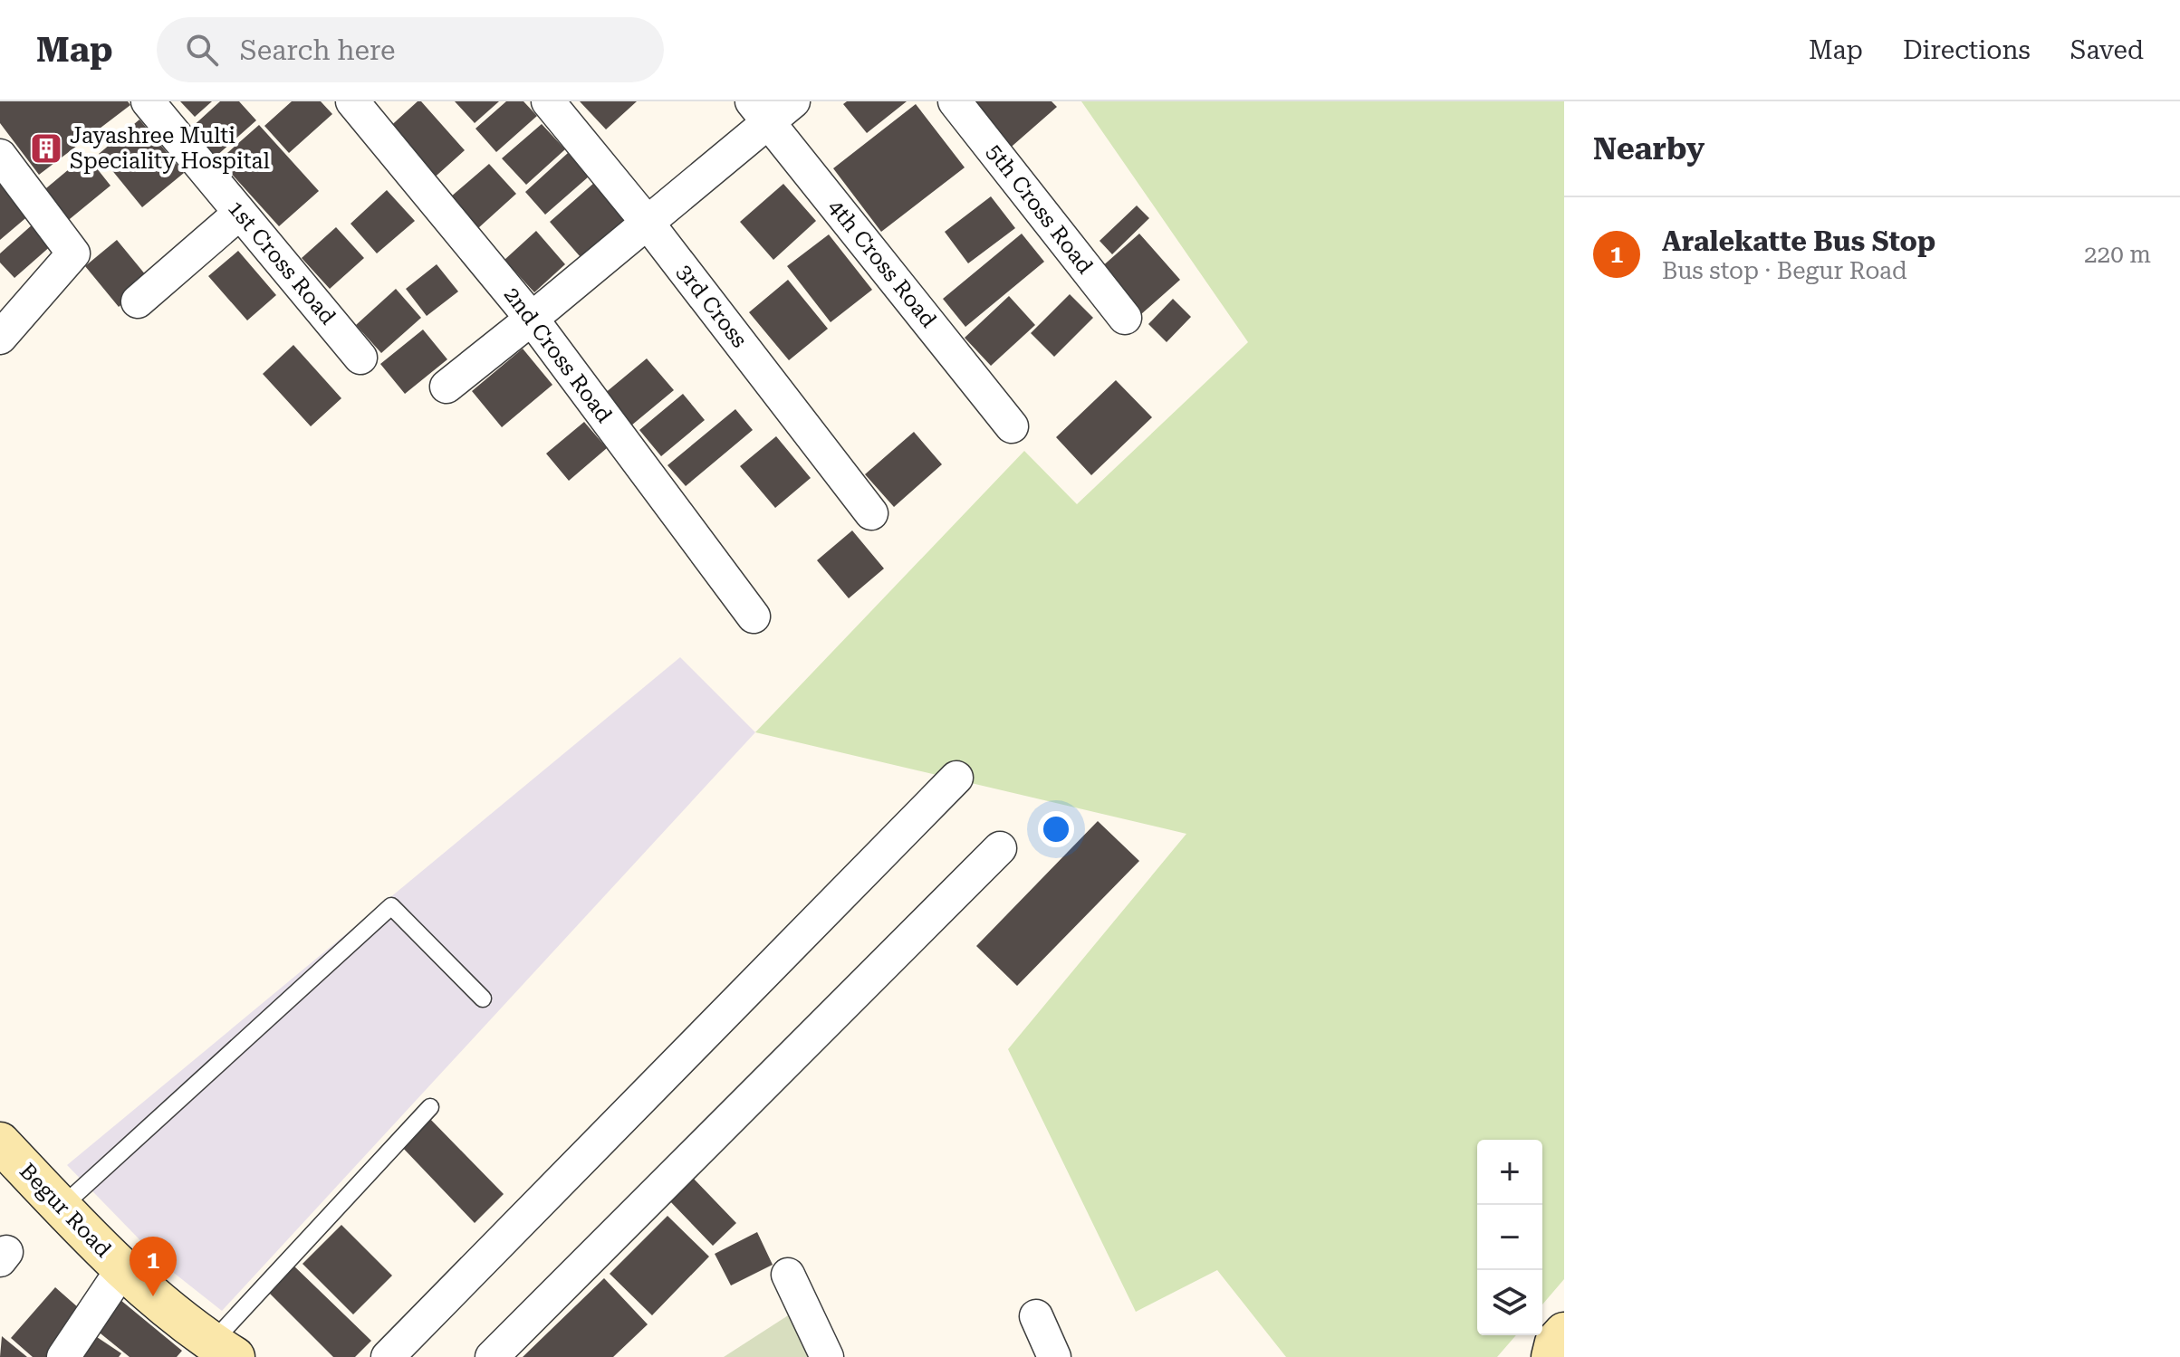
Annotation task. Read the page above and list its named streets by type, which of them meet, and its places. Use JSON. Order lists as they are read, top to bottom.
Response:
{
  "streets": {
    "main road": ["Begur Road"],
    "street": [
      "5th Cross Road",
      "1st Cross Road",
      "4th Cross Road",
      "3rd Cross",
      "2nd Cross Road"
    ]
  },
  "places": {
    "building": ["Jayashree Multi Speciality Hospital"]
  },
  "page": {
    "header": "Map",
    "search": "Search here",
    "nav": ["Map", "Directions", "Saved"],
    "heading": "Nearby",
    "list": [
      {
        "mark": "1",
        "name": "Aralekatte Bus Stop",
        "note": "Bus stop · Begur Road",
        "value": "220 m"
      }
    ],
    "map_buttons": ["+", "−"],
    "pins": "1"
  }
}
